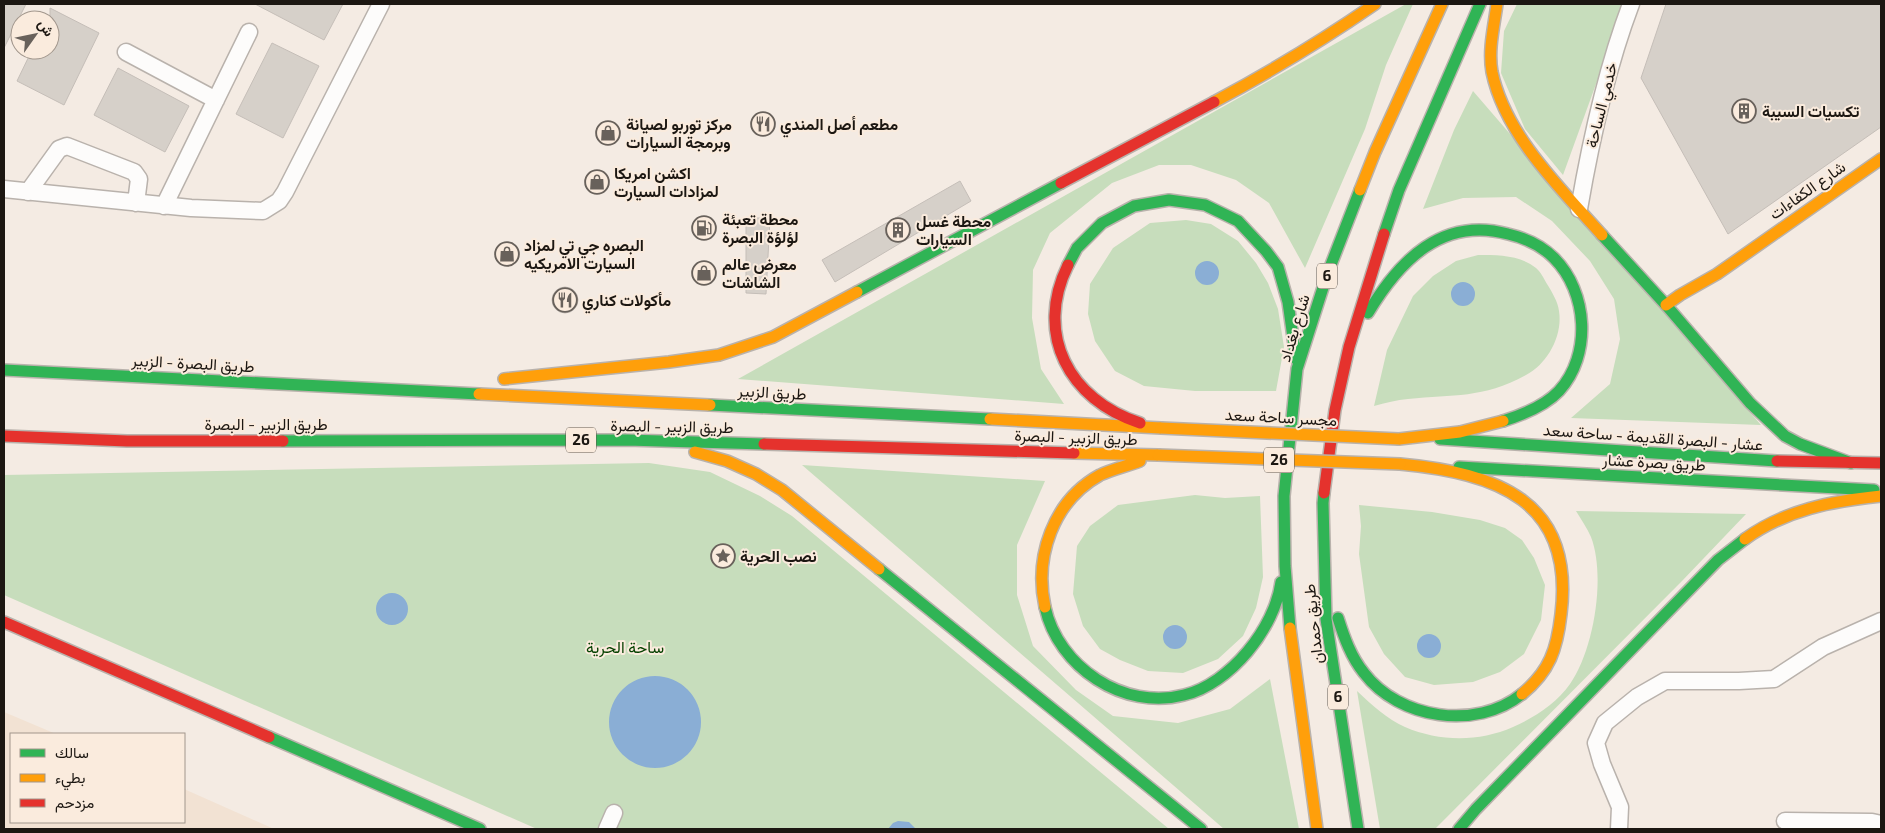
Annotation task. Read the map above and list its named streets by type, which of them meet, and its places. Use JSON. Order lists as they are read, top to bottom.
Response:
{
  "streets": {
    "main road": [
      "شارع الكفاءات",
      "6",
      "شارع بغداد",
      "طريق البصرة - الزبير",
      "طريق الزبير",
      "مجسر ساحة سعد",
      "طريق الزبير - البصرة",
      "عشار - البصرة القديمة - ساحة سعد",
      "26",
      "طريق بصرة عشار",
      "طريق حمدان"
    ],
    "street": ["خدمي الساحة"]
  },
  "crossings": [
    ["6", "طريق حمدان"],
    ["شارع بغداد", "طريق حمدان"],
    ["طريق البصرة - الزبير", "طريق الزبير"],
    ["طريق الزبير", "مجسر ساحة سعد"],
    ["مجسر ساحة سعد", "عشار - البصرة القديمة - ساحة سعد"],
    ["طريق الزبير - البصرة", "26"],
    ["26", "طريق بصرة عشار"]
  ],
  "parks": ["ساحة الحرية"],
  "places": {
    "building": ["تكسيات السيبة", "محطة غسل السيارات"],
    "restaurant": ["مطعم أصل المندي", "مأكولات كناري"],
    "shop": [
      "مركز توربو لصيانة وبرمجة السيارات",
      "اكشن امريكا لمزادات السيارت",
      "البصره جي تي لمزاد السيارت الامريكيه",
      "معرض عالم الشاشات"
    ],
    "fuel station": ["محطة تعبئة لؤلؤة البصرة"],
    "place": ["نصب الحرية"]
  },
  "legend": ["سالك", "بطيء", "مزدحم"],
  "north": "top right"
}
